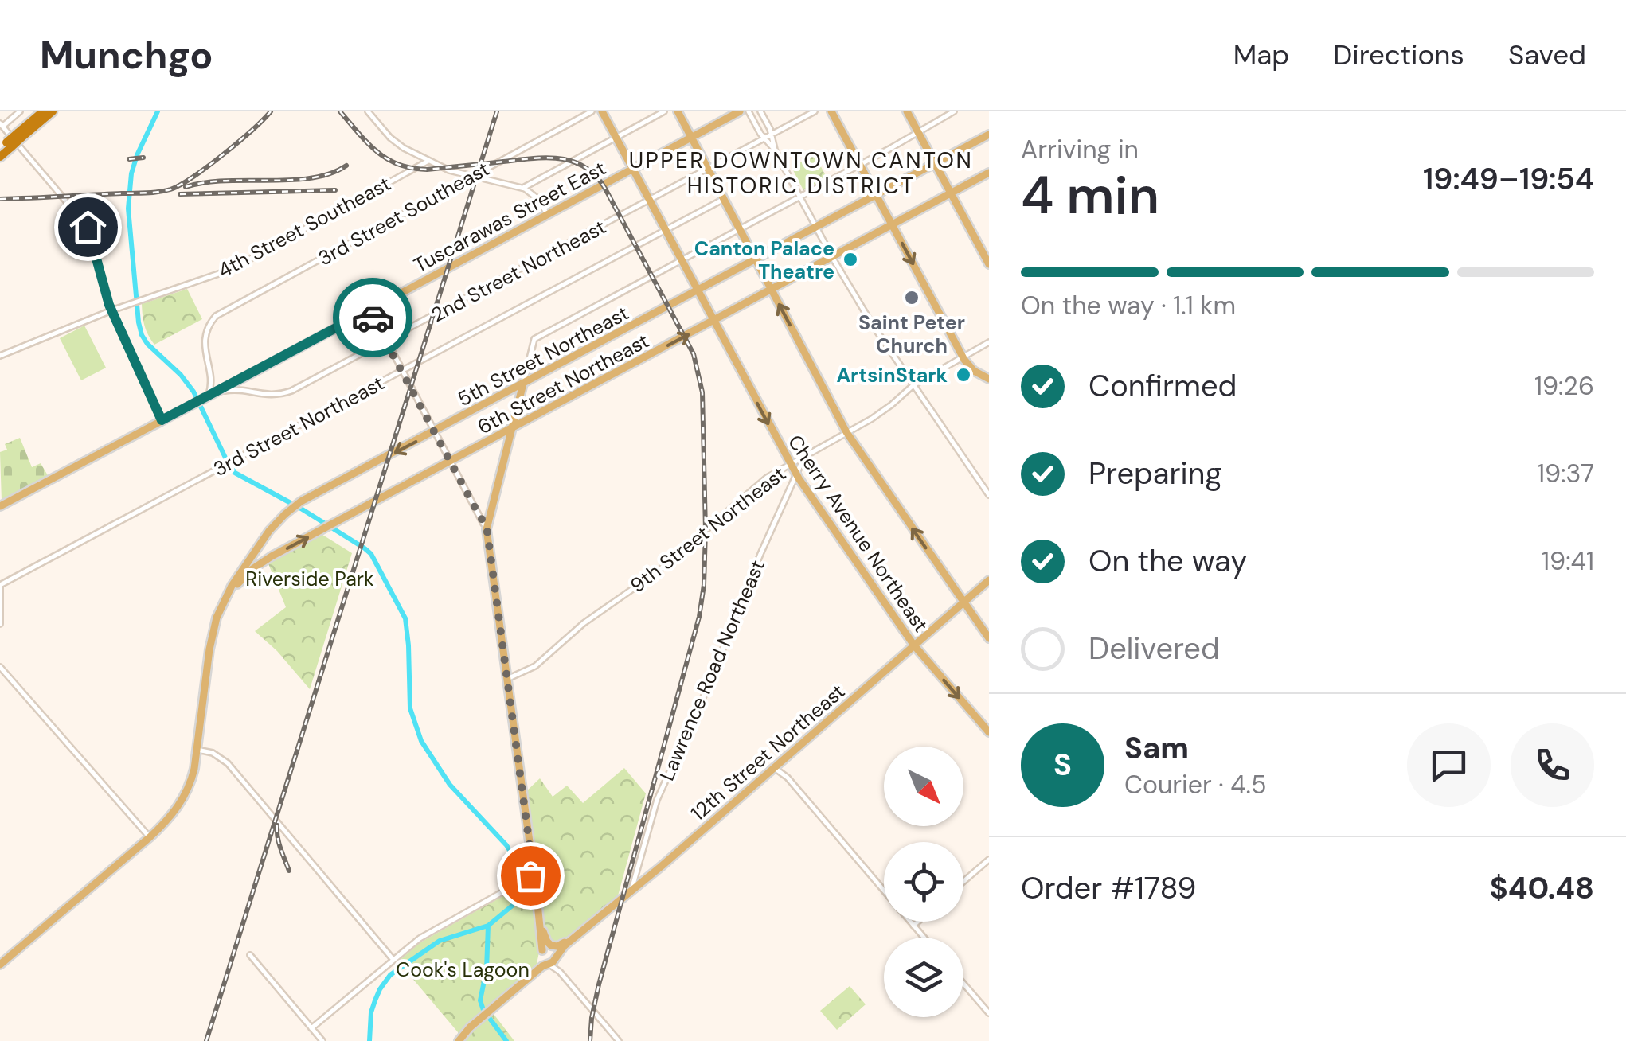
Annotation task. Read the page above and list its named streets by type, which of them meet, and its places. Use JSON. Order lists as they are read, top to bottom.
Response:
{
  "streets": {
    "main road": [
      "Tuscarawas Street East",
      "5th Street Northeast",
      "6th Street Northeast",
      "Cherry Avenue Northeast",
      "12th Street Northeast"
    ],
    "street": [
      "3rd Street Southeast",
      "4th Street Southeast",
      "2nd Street Northeast",
      "3rd Street Northeast",
      "9th Street Northeast",
      "Lawrence Road Northeast"
    ]
  },
  "crossings": [
    ["3rd Street Southeast", "Tuscarawas Street East"],
    ["3rd Street Southeast", "2nd Street Northeast"],
    ["Tuscarawas Street East", "2nd Street Northeast"],
    ["Tuscarawas Street East", "Cherry Avenue Northeast"],
    ["2nd Street Northeast", "Cherry Avenue Northeast"],
    ["5th Street Northeast", "6th Street Northeast"],
    ["5th Street Northeast", "Cherry Avenue Northeast"],
    ["6th Street Northeast", "Cherry Avenue Northeast"],
    ["3rd Street Northeast", "Cherry Avenue Northeast"],
    ["9th Street Northeast", "Cherry Avenue Northeast"],
    ["9th Street Northeast", "Lawrence Road Northeast"],
    ["Cherry Avenue Northeast", "Lawrence Road Northeast"],
    ["Cherry Avenue Northeast", "12th Street Northeast"],
    ["Lawrence Road Northeast", "12th Street Northeast"]
  ],
  "one_way": ["6th Street Northeast", "Cherry Avenue Northeast"],
  "districts": ["UPPER DOWNTOWN CANTON HISTORIC DISTRICT"],
  "parks": ["Riverside Park", "Cook's Lagoon"],
  "places": ["Canton Palace Theatre", "Saint Peter Church", "ArtsinStark"],
  "north": "bottom right",
  "page": {
    "header": "Munchgo",
    "nav": ["Map", "Directions", "Saved"],
    "heading": ["4 min", "Arriving in", "19:49–19:54"],
    "panel": [
      "Sam",
      "Courier · 4.5",
      "Order #1789",
      "$40.48"
    ],
    "bar": "On the way · 1.1 km",
    "list": [
      ["Confirmed", "19:26"],
      ["Preparing", "19:37"],
      ["On the way", "19:41"],
      "Delivered"
    ],
    "round": "S"
  }
}
